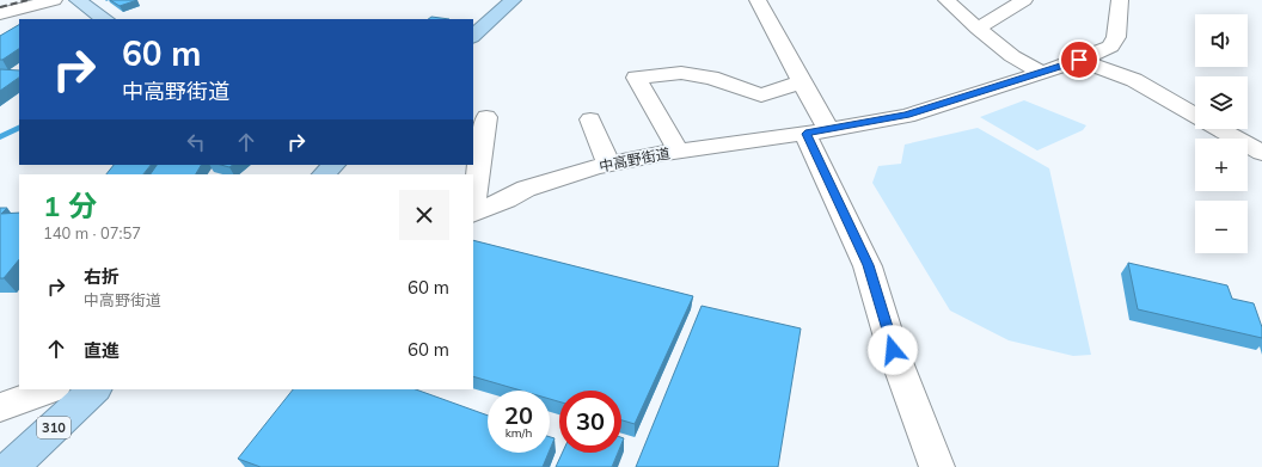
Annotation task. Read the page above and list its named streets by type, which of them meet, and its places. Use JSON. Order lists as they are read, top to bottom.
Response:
{
  "streets": {
    "highway": ["310"],
    "street": ["中高野街道"]
  },
  "page": {
    "map_buttons": ["+", "−"],
    "turn": ["60 m", "中高野街道"],
    "heading": ["1 分", "140 m · 07:57"],
    "list": [
      {
        "name": "右折",
        "note": "中高野街道",
        "value": "60 m"
      },
      {
        "name": "直進",
        "value": "60 m"
      }
    ],
    "speed": "20 km/h",
    "limit": "30"
  }
}
